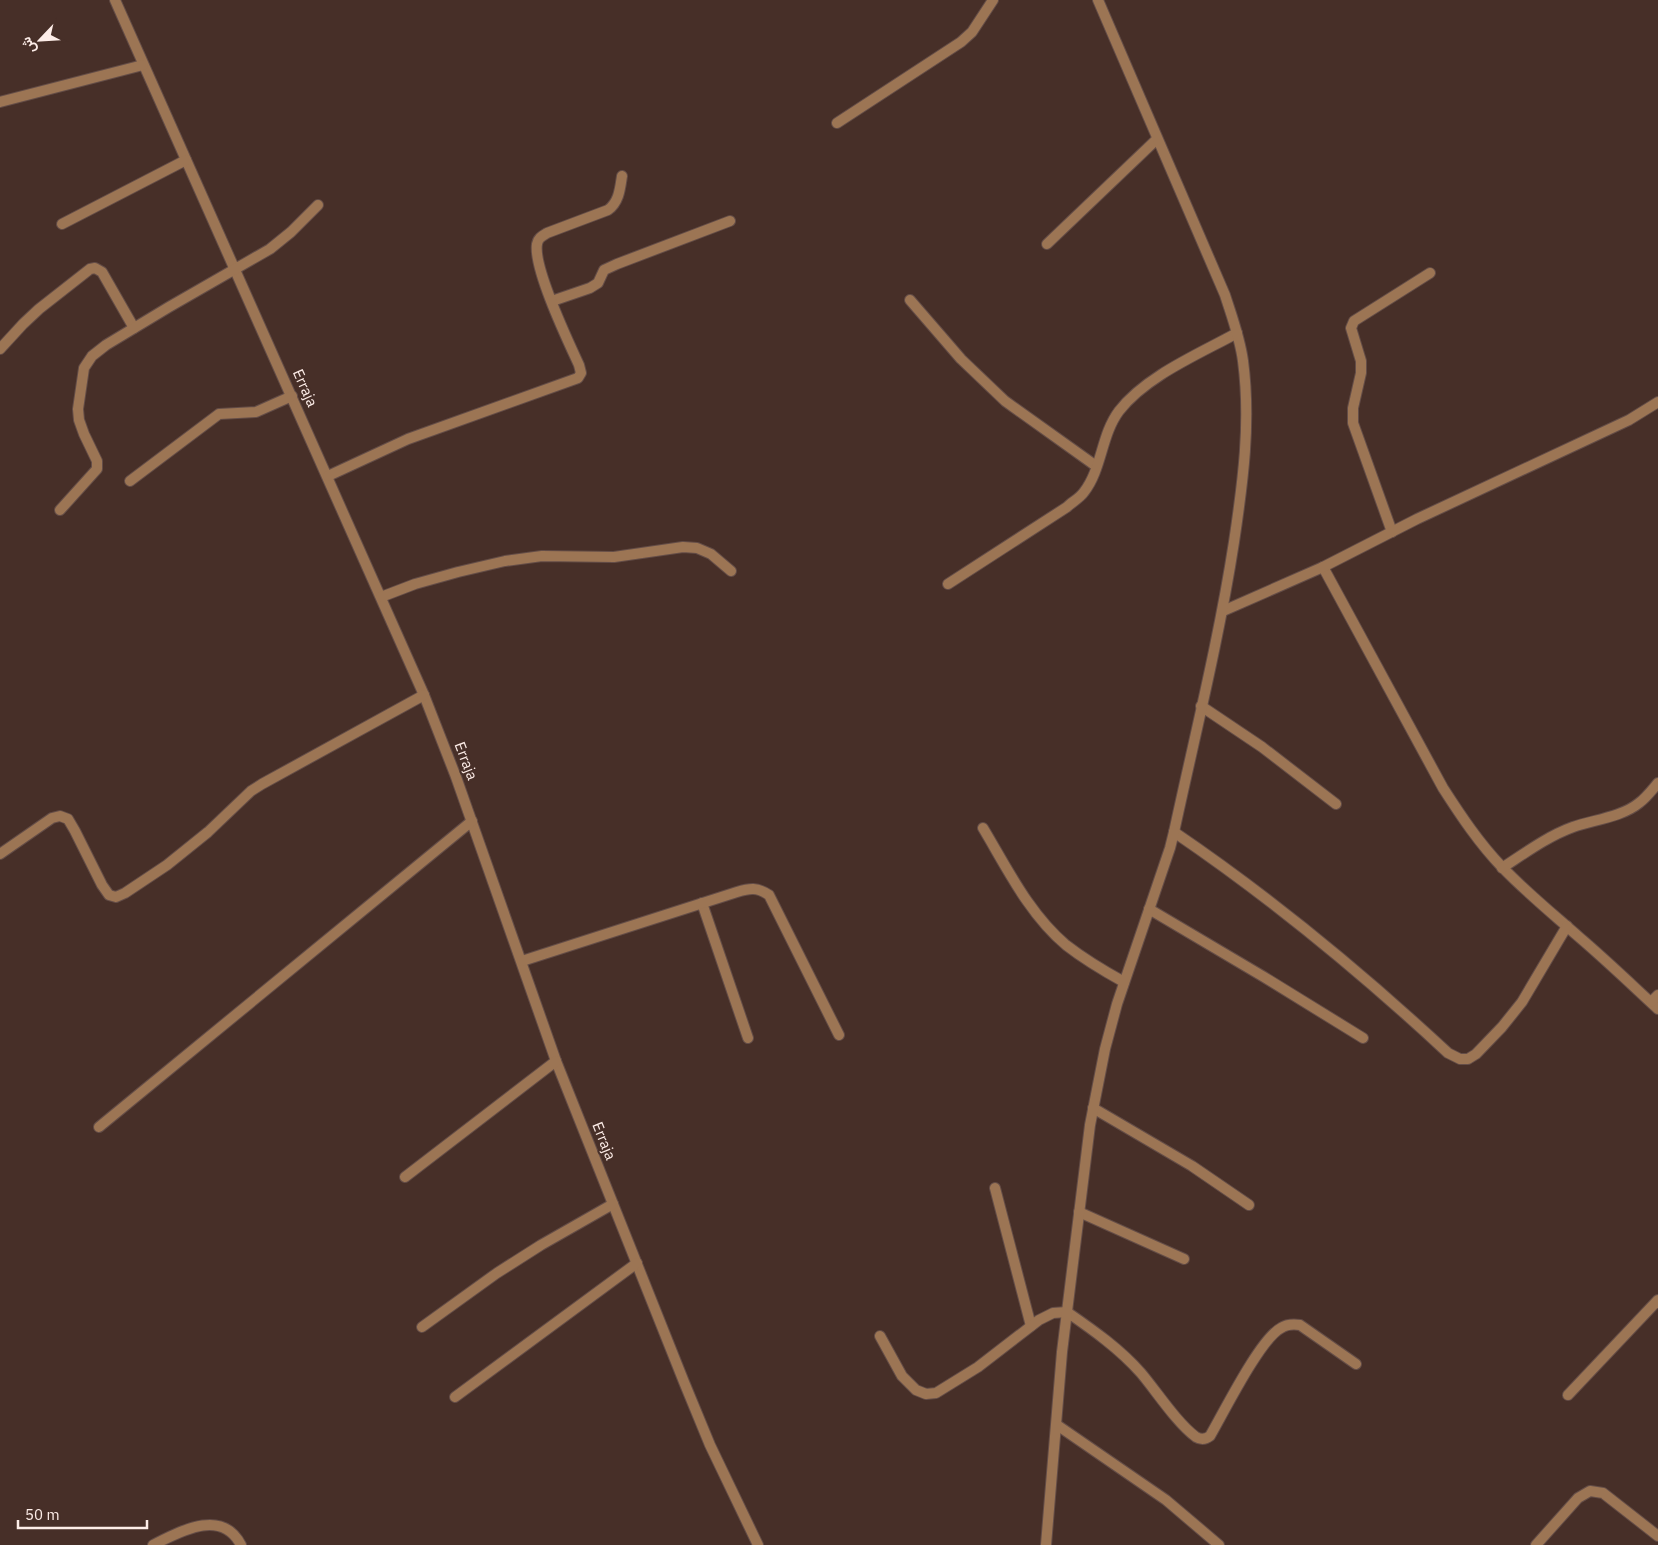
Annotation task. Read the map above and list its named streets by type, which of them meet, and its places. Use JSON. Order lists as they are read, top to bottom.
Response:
{
  "streets": {
    "street": ["Erraja"]
  },
  "scale_bar": "50 m",
  "north": "bottom left"
}
